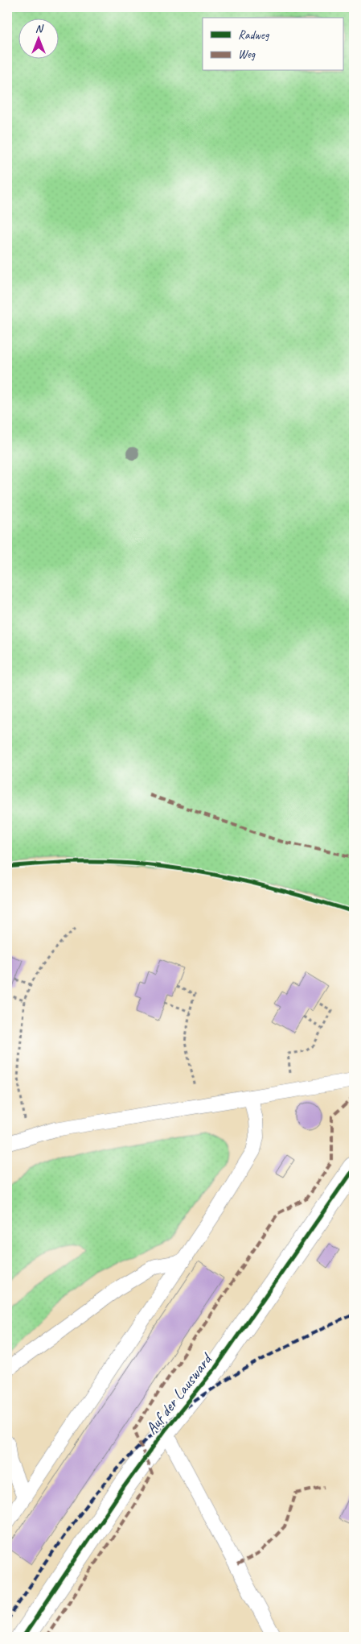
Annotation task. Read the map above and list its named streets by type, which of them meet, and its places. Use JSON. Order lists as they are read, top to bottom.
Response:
{
  "streets": {
    "street": ["Auf der Lausward"]
  },
  "legend": ["Radweg", "Weg"],
  "north": "top"
}
